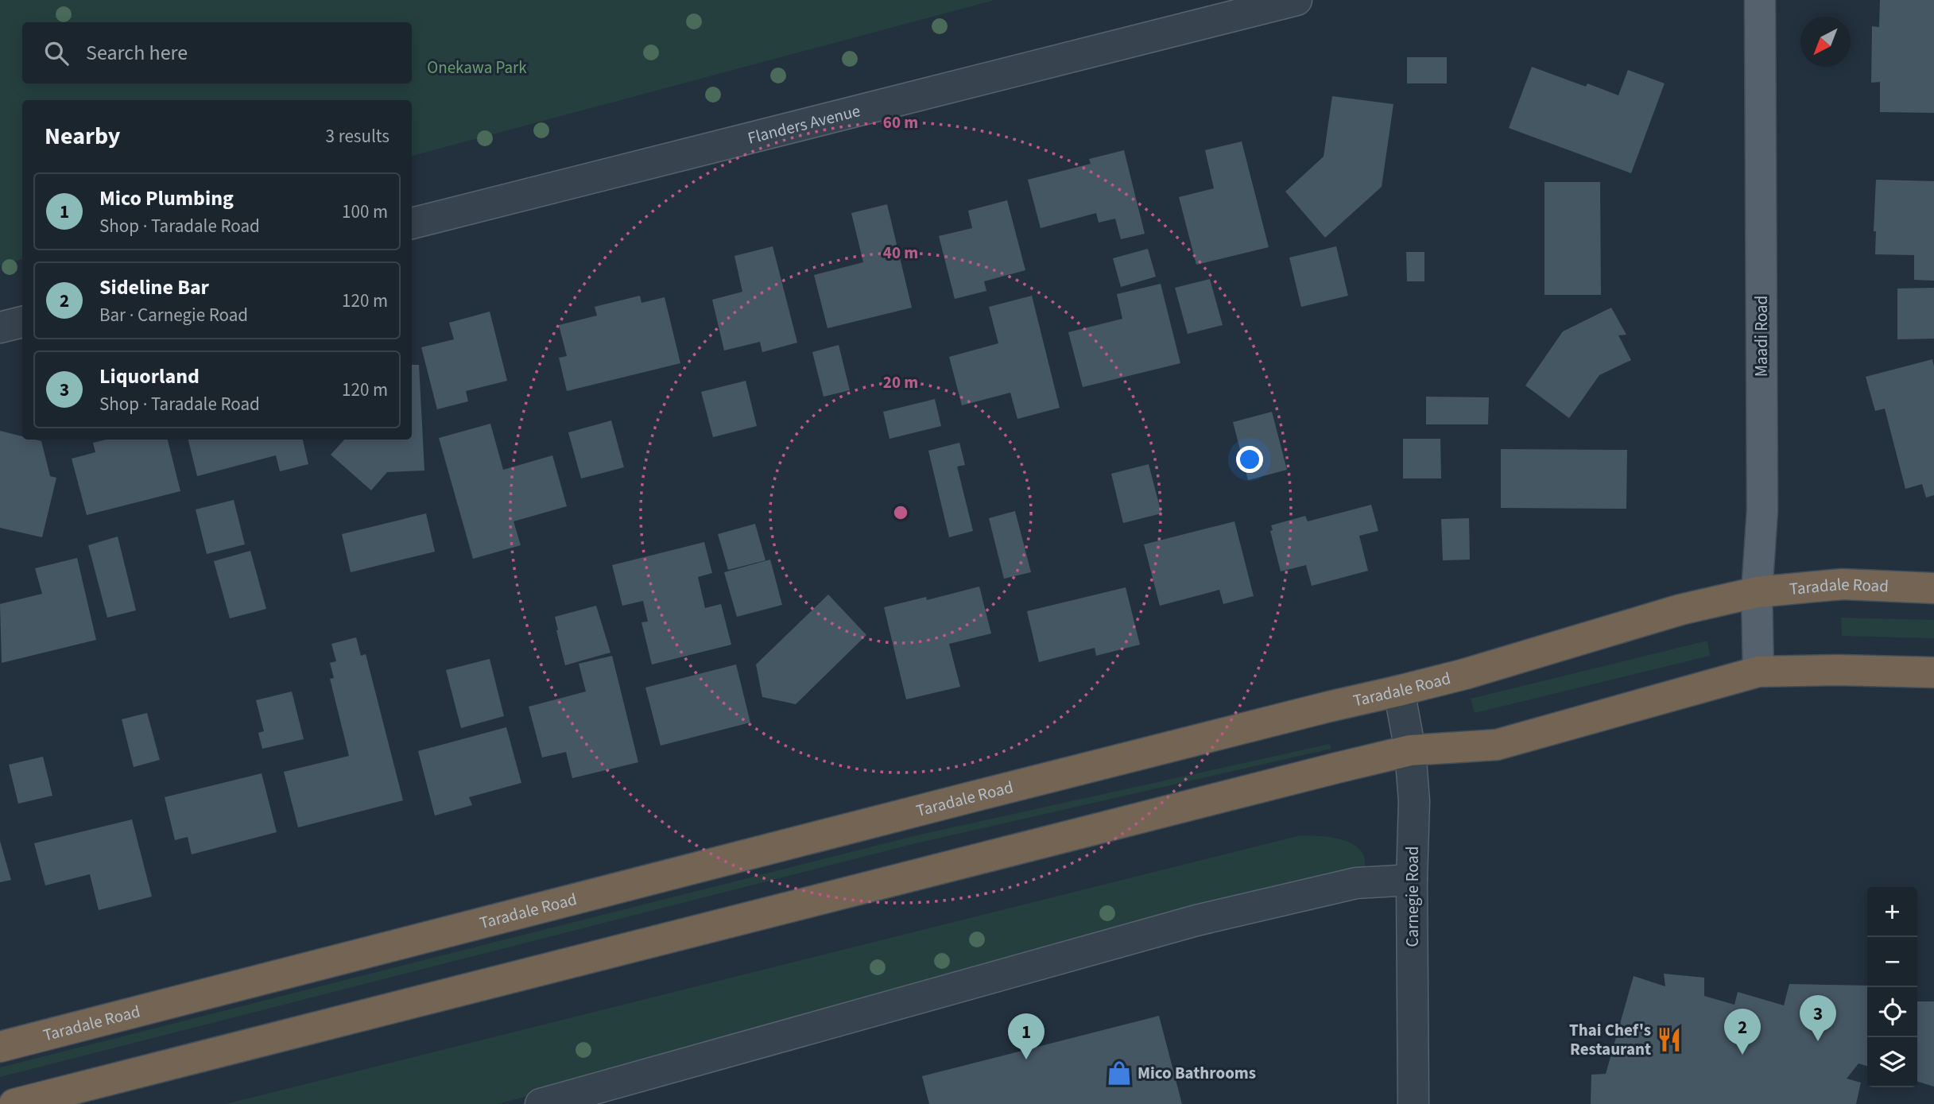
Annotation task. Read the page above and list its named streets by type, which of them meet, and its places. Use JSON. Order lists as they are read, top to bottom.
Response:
{
  "streets": {
    "highway": ["Taradale Road"],
    "main road": ["Maadi Road"],
    "street": ["Flanders Avenue", "Carnegie Road"]
  },
  "crossings": [
    ["Maadi Road", "Taradale Road"],
    ["Taradale Road", "Carnegie Road"]
  ],
  "parks": ["Onekawa Park"],
  "places": {
    "restaurant": ["Thai Chef's Restaurant"],
    "shop": ["Mico Bathrooms"]
  },
  "north": "bottom left",
  "page": {
    "search": "Search here",
    "heading": ["Nearby", "3 results"],
    "list": [
      {
        "mark": "1",
        "name": "Mico Plumbing",
        "note": "Shop · Taradale Road",
        "value": "100 m"
      },
      {
        "mark": "2",
        "name": "Sideline Bar",
        "note": "Bar · Carnegie Road",
        "value": "120 m"
      },
      {
        "mark": "3",
        "name": "Liquorland",
        "note": "Shop · Taradale Road",
        "value": "120 m"
      }
    ],
    "map_buttons": ["+", "−"],
    "pins": ["3", "2", "1"]
  },
  "rings": ["60 m", "40 m", "20 m"]
}
